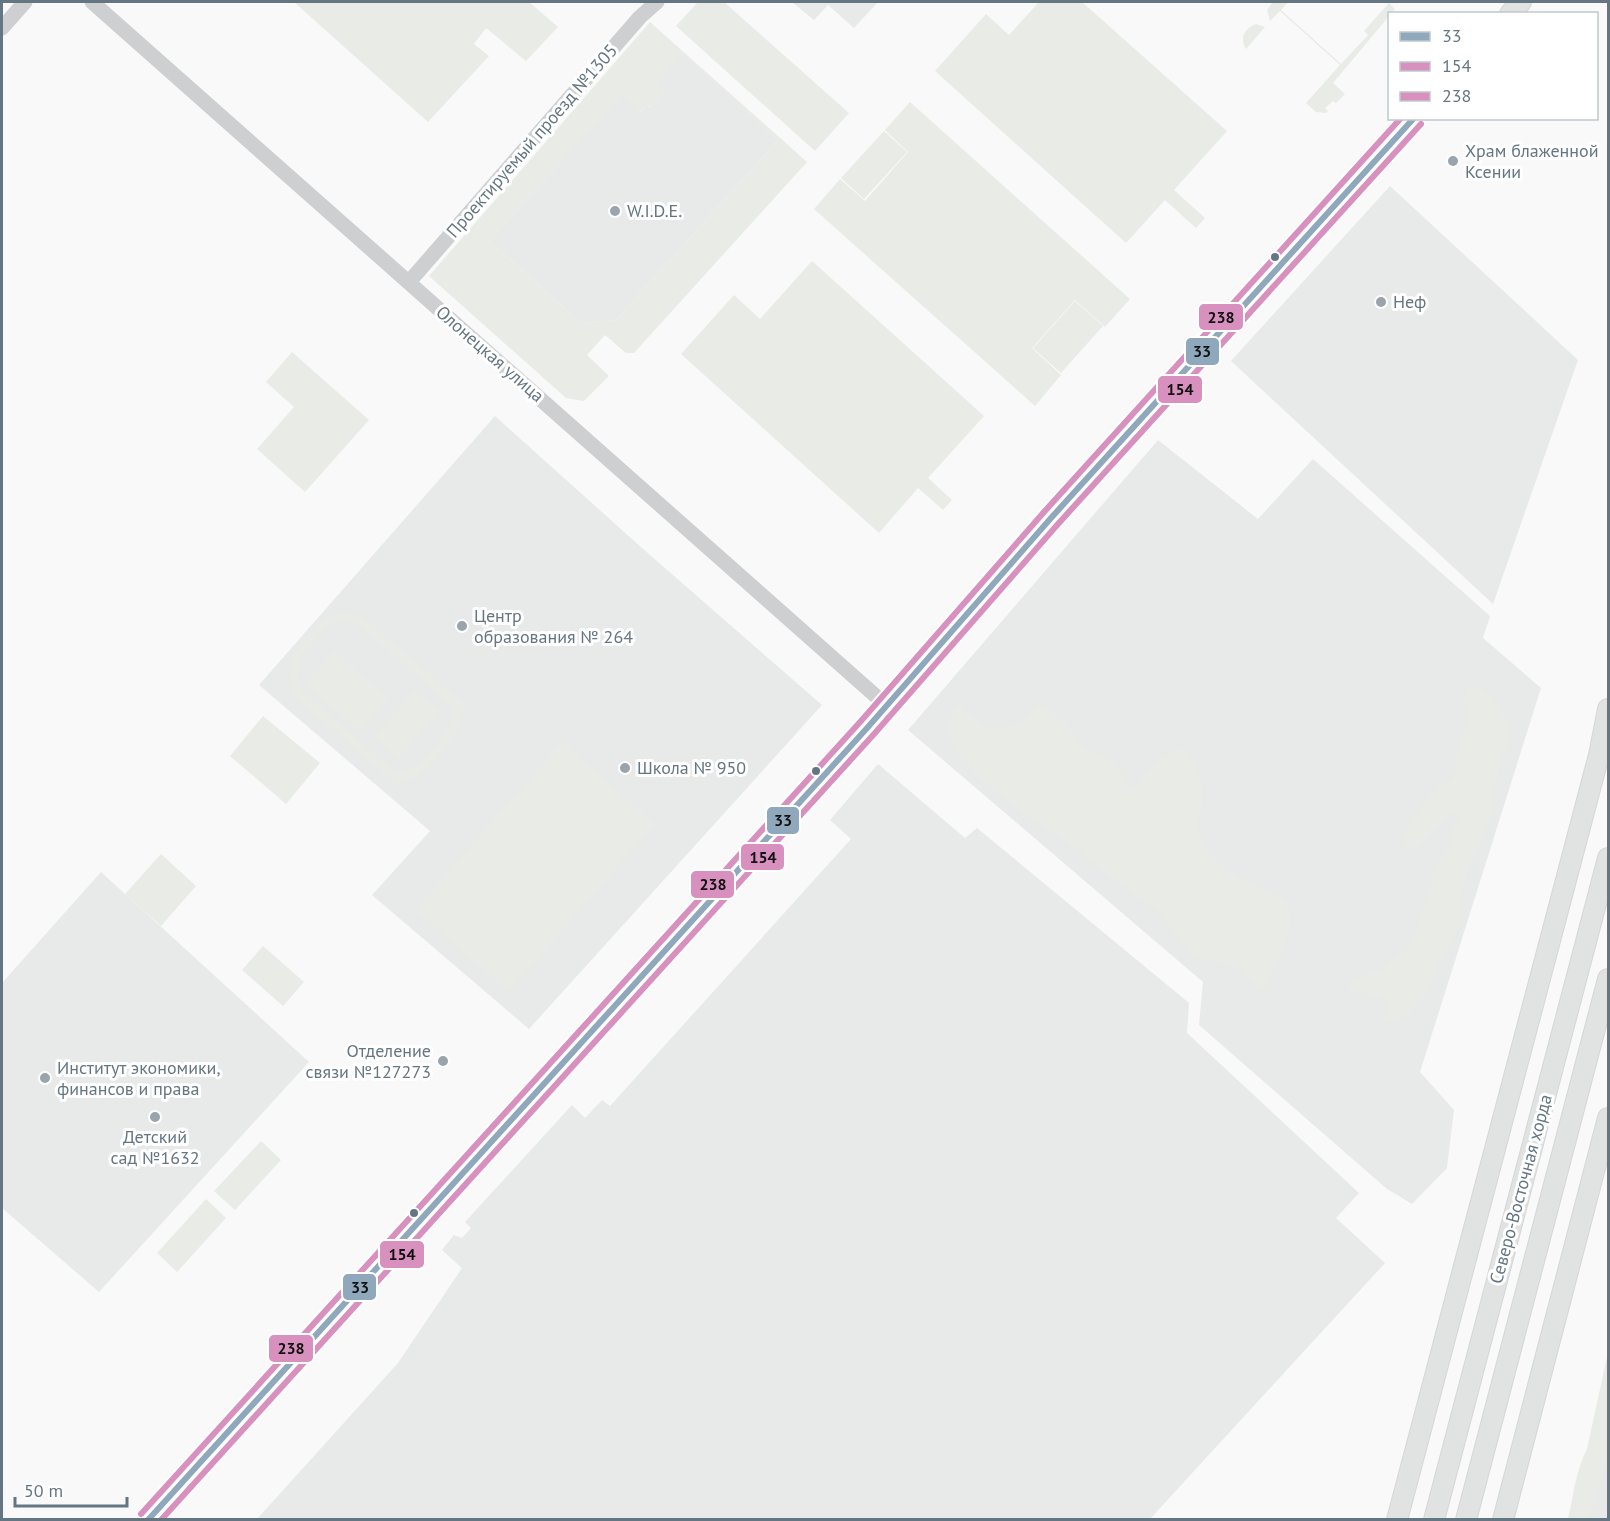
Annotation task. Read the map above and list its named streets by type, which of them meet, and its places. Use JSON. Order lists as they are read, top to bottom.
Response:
{
  "streets": {
    "main road": ["Северо-Восточная хорда"],
    "street": ["Проектируемый проезд №1305", "Олонецкая улица"]
  },
  "crossings": [
    ["Проектируемый проезд №1305", "Олонецкая улица"]
  ],
  "places": [
    "Храм блаженной Ксении",
    "W.I.D.E.",
    "Неф",
    "Центр образования № 264",
    "Школа № 950",
    "Отделение связи №127273",
    "Институт экономики, финансов и права",
    "Детский сад №1632"
  ],
  "lines": ["transit line 33", "transit line 238", "transit line 154"],
  "legend": ["33", "154", "238"],
  "scale_bar": "50 m"
}
